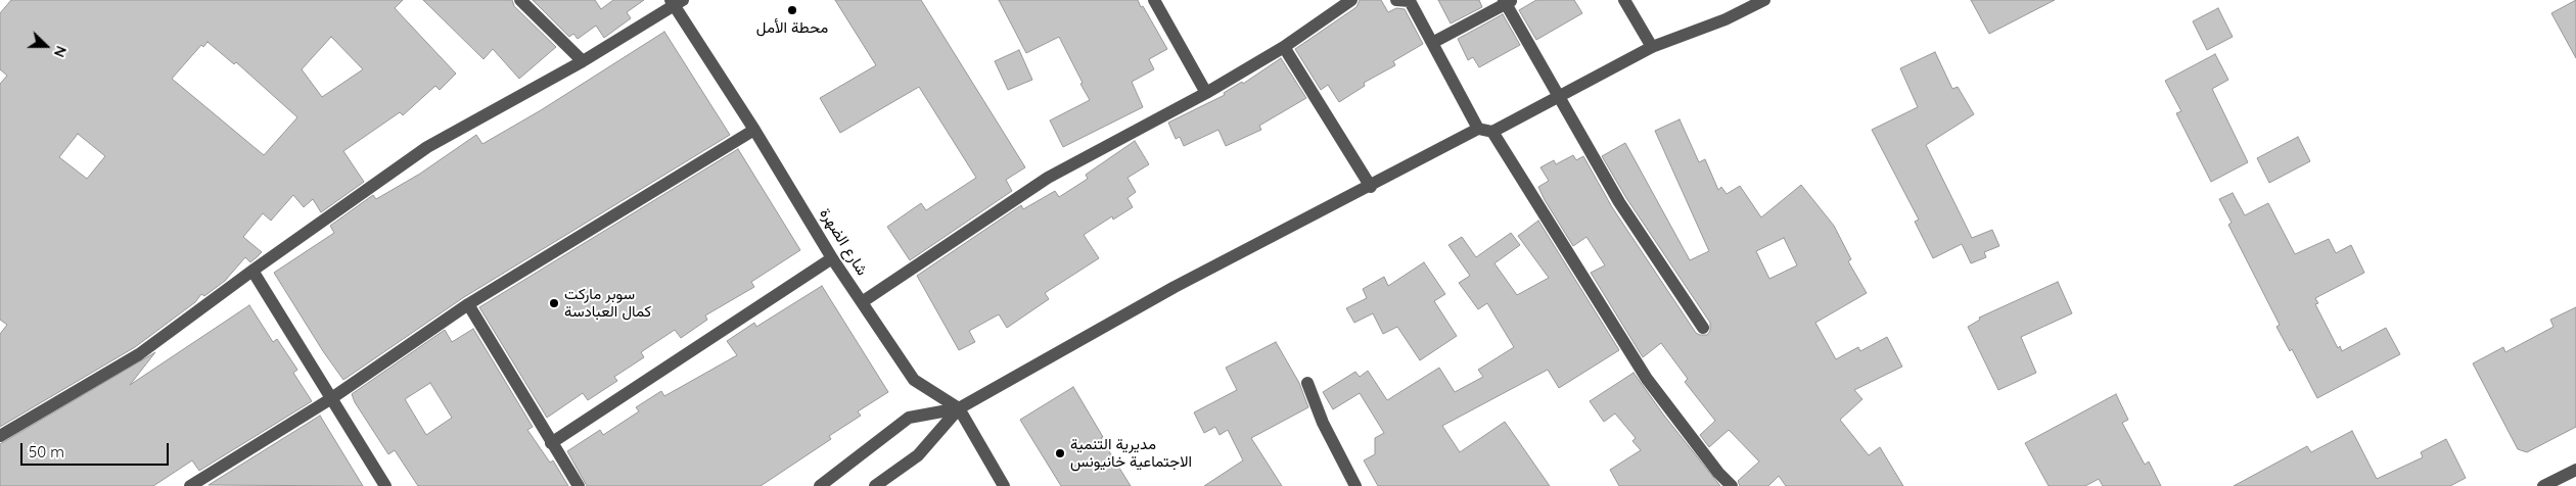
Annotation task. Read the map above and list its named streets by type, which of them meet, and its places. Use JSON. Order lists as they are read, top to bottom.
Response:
{
  "streets": {
    "street": ["شارع الضهرة"]
  },
  "places": ["محطة الأمل", "سوبر ماركت كمال العبادسة", "مديرية التنمية الاجتماعية خانيونس"],
  "scale_bar": "50 m",
  "north": "right"
}
